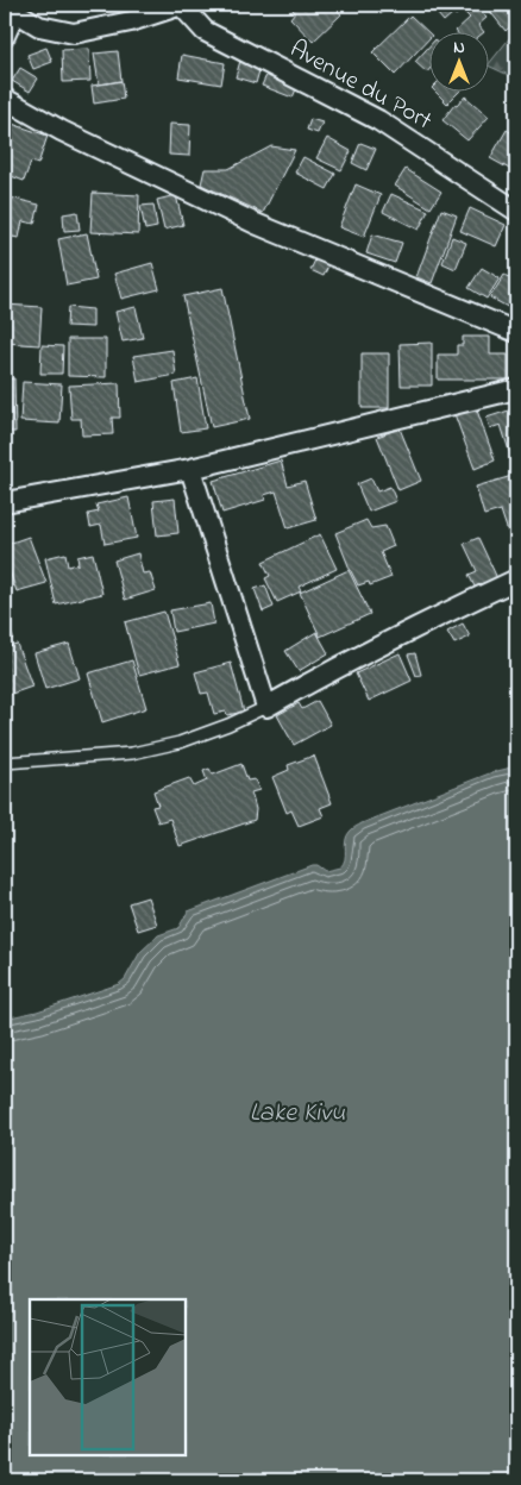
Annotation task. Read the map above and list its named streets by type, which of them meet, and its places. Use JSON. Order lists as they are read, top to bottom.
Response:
{
  "streets": {
    "street": ["Avenue du Port"]
  },
  "water": ["Lake Kivu"],
  "north": "top"
}
